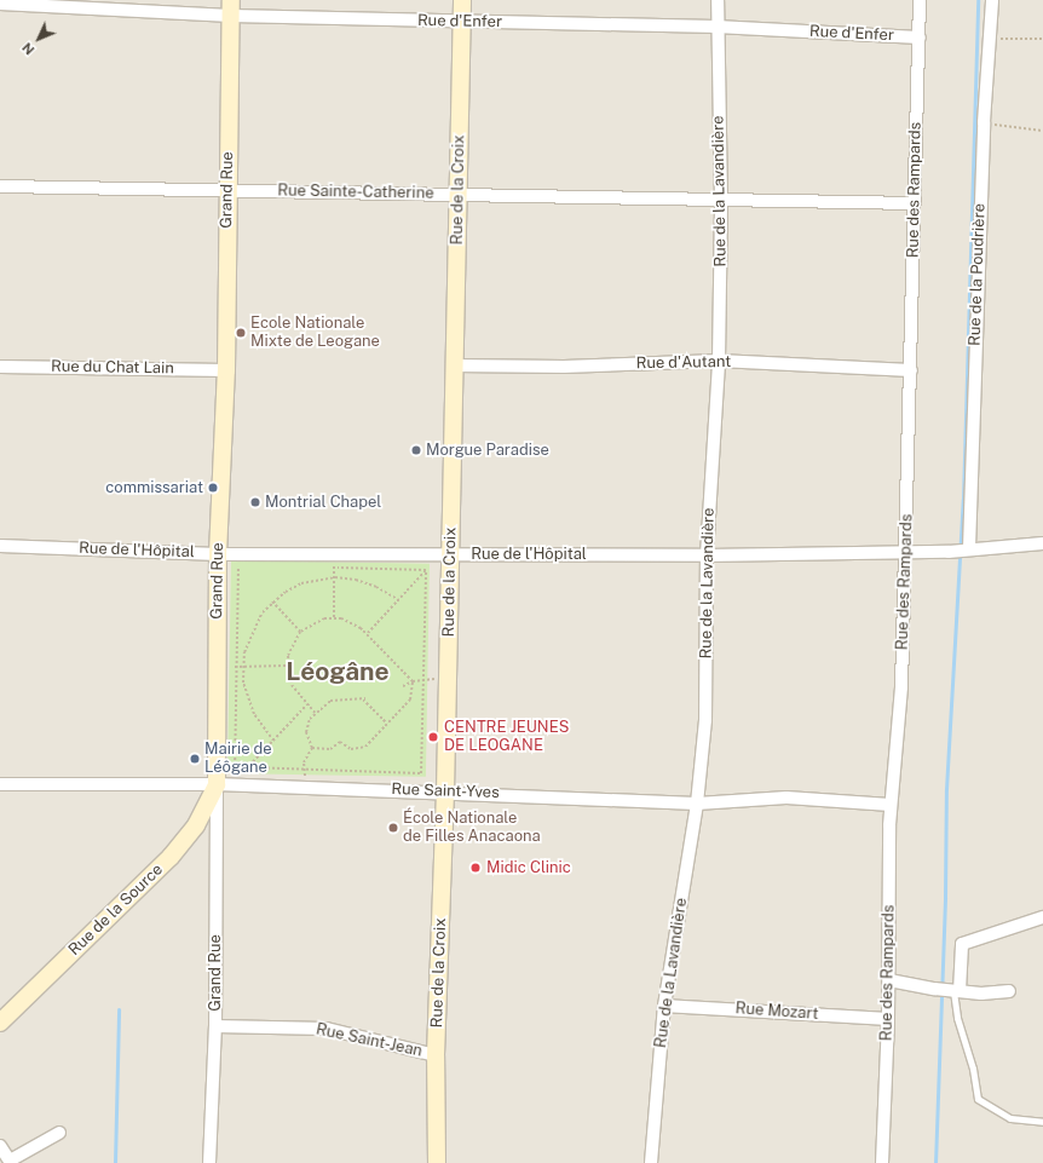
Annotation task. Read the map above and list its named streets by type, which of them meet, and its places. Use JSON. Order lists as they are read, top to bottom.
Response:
{
  "streets": {
    "street": [
      "Rue d'Enfer",
      "Grand Rue",
      "Rue de la Croix",
      "Rue des Rampards",
      "Rue de la Lavandière",
      "Rue Sainte-Catherine",
      "Rue de la Poudrière",
      "Rue d'Autant",
      "Rue du Chat Lain",
      "Rue de l'Hôpital",
      "Rue Saint-Yves",
      "Rue de la Source",
      "Rue Mozart",
      "Rue Saint-Jean"
    ]
  },
  "crossings": [
    ["Rue d'Enfer", "Grand Rue"],
    ["Rue d'Enfer", "Rue de la Croix"],
    ["Rue d'Enfer", "Rue des Rampards"],
    ["Rue d'Enfer", "Rue de la Lavandière"],
    ["Grand Rue", "Rue Sainte-Catherine"],
    ["Grand Rue", "Rue du Chat Lain"],
    ["Grand Rue", "Rue de l'Hôpital"],
    ["Grand Rue", "Rue Saint-Yves"],
    ["Grand Rue", "Rue de la Source"],
    ["Grand Rue", "Rue Saint-Jean"],
    ["Rue de la Croix", "Rue Sainte-Catherine"],
    ["Rue de la Croix", "Rue d'Autant"],
    ["Rue de la Croix", "Rue de l'Hôpital"],
    ["Rue de la Croix", "Rue Saint-Yves"],
    ["Rue de la Croix", "Rue Saint-Jean"],
    ["Rue des Rampards", "Rue Sainte-Catherine"],
    ["Rue des Rampards", "Rue d'Autant"],
    ["Rue des Rampards", "Rue de l'Hôpital"],
    ["Rue des Rampards", "Rue Saint-Yves"],
    ["Rue des Rampards", "Rue Mozart"],
    ["Rue de la Lavandière", "Rue Sainte-Catherine"],
    ["Rue de la Lavandière", "Rue d'Autant"],
    ["Rue de la Lavandière", "Rue de l'Hôpital"],
    ["Rue de la Lavandière", "Rue Saint-Yves"],
    ["Rue de la Lavandière", "Rue Mozart"],
    ["Rue de la Poudrière", "Rue de l'Hôpital"],
    ["Rue Saint-Yves", "Rue de la Source"]
  ],
  "districts": ["Léogâne"],
  "places": [
    "Ecole Nationale Mixte de Leogane",
    "Morgue Paradise",
    "commissariat",
    "Montrial Chapel",
    "CENTRE JEUNES DE LEOGANE",
    "Mairie de Léôgane",
    "École Nationale de Filles Anacaona",
    "Midic Clinic"
  ],
  "north": "bottom left"
}
